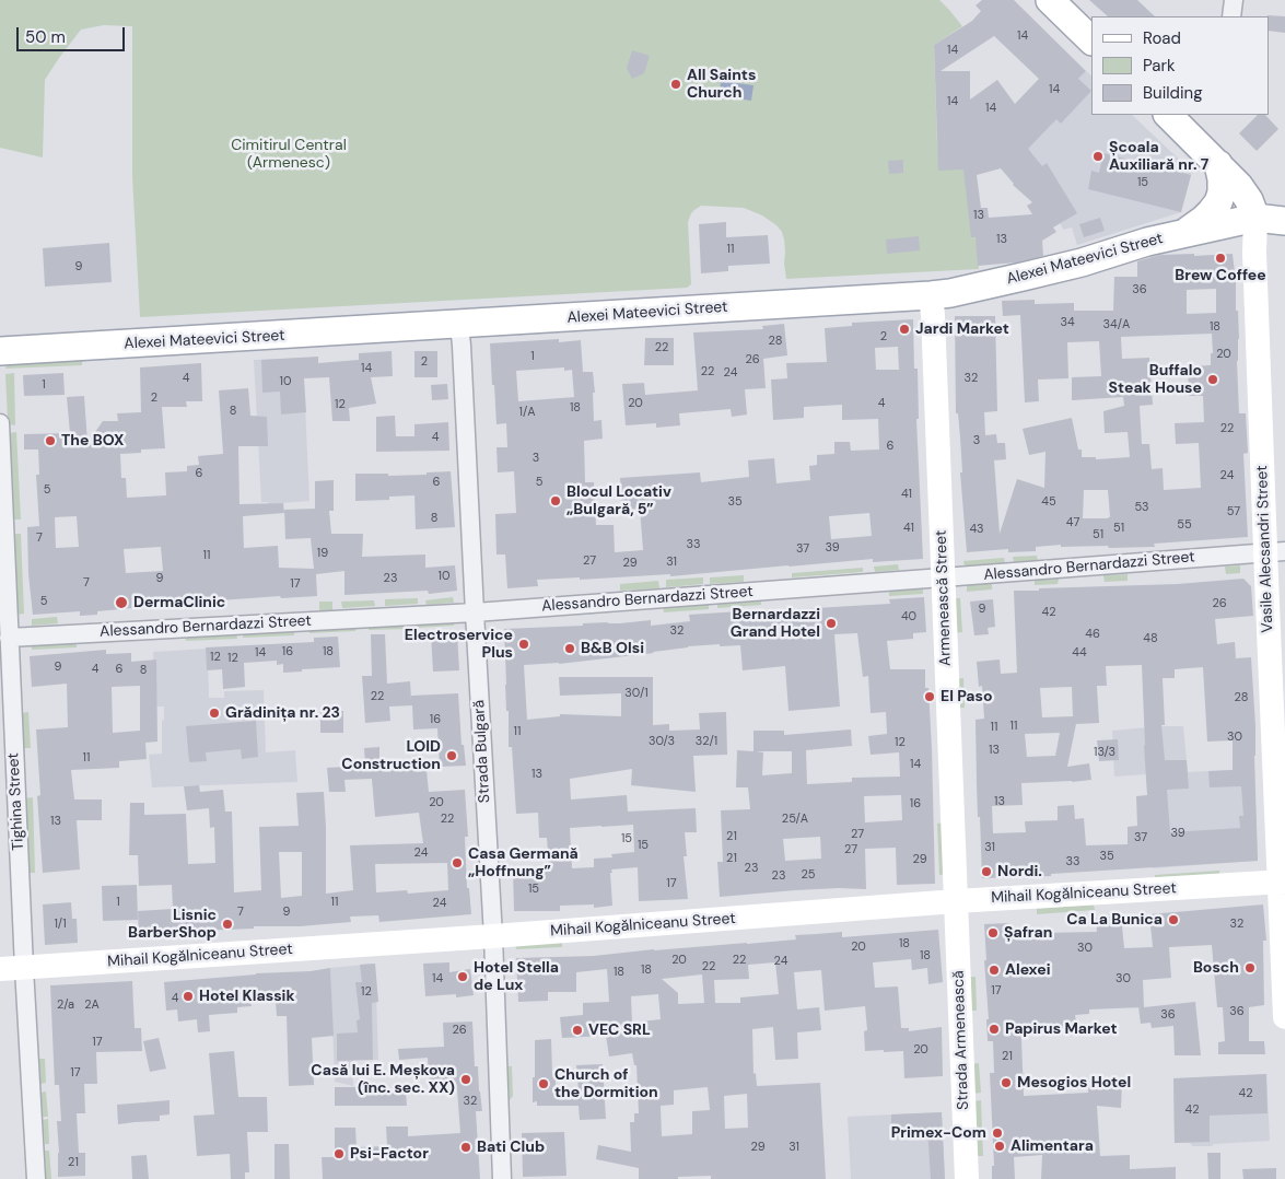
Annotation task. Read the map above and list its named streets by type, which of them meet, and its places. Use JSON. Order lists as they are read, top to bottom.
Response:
{
  "streets": {
    "main road": [
      "Alexei Mateevici Street",
      "Vasile Alecsandri Street",
      "Armenească Street",
      "Mihail Kogălniceanu Street",
      "Strada Armenească"
    ],
    "street": ["Alessandro Bernardazzi Street", "Strada Bulgară", "Tighina Street"]
  },
  "crossings": [
    ["Alexei Mateevici Street", "Vasile Alecsandri Street"],
    ["Alexei Mateevici Street", "Armenească Street"],
    ["Alexei Mateevici Street", "Strada Bulgară"],
    ["Vasile Alecsandri Street", "Alessandro Bernardazzi Street"],
    ["Vasile Alecsandri Street", "Mihail Kogălniceanu Street"],
    ["Alessandro Bernardazzi Street", "Armenească Street"],
    ["Alessandro Bernardazzi Street", "Strada Bulgară"],
    ["Alessandro Bernardazzi Street", "Tighina Street"],
    ["Armenească Street", "Mihail Kogălniceanu Street"],
    ["Armenească Street", "Strada Armenească"],
    ["Strada Bulgară", "Mihail Kogălniceanu Street"],
    ["Tighina Street", "Mihail Kogălniceanu Street"],
    ["Mihail Kogălniceanu Street", "Strada Armenească"]
  ],
  "parks": ["Cimitirul Central (Armenesc)"],
  "places": [
    "All Saints Church",
    "Școala Auxiliară nr. 7",
    "Brew Coffee",
    "Jardi Market",
    "Buffalo Steak House",
    "The BOX",
    "Blocul Locativ „Bulgară, 5”",
    "DermaClinic",
    "Bernardazzi Grand Hotel",
    "Electroservice Plus",
    "B&B Olsi",
    "El Paso",
    "Grădinița nr. 23",
    "LOID Construction",
    "Casa Germană „Hoffnung”",
    "Nordi.",
    "Ca La Bunica",
    "Lisnic BarberShop",
    "Șafran",
    "Bosch",
    "Alexei",
    "Hotel Stella de Lux",
    "Hotel Klassik",
    "Papirus Market",
    "VEC SRL",
    "Casă lui E. Meșkova (înc. sec. XX)",
    "Mesogios Hotel",
    "Church of the Dormition",
    "Primex-Com",
    "Alimentara",
    "Bati Club",
    "Psi-Factor"
  ],
  "house_numbers": [
    "14",
    "14",
    "14",
    "14",
    "14",
    "15",
    "13",
    "13",
    "11",
    "9",
    "36",
    "34",
    "34/A",
    "18",
    "2",
    "28",
    "22",
    "20",
    "1",
    "26",
    "2",
    "14",
    "22",
    "24",
    "4",
    "32",
    "10",
    "1",
    "2",
    "20",
    "4",
    "12",
    "18",
    "8",
    "1/A",
    "22",
    "4",
    "3",
    "6",
    "3",
    "6",
    "24",
    "6",
    "5",
    "5",
    "41",
    "35",
    "45",
    "53",
    "57",
    "8",
    "47",
    "55",
    "41",
    "51",
    "43",
    "51",
    "7",
    "33",
    "39",
    "37",
    "19",
    "11",
    "27",
    "31",
    "29",
    "10",
    "9",
    "23",
    "7",
    "17",
    "5",
    "26",
    "9",
    "42",
    "40",
    "32",
    "46",
    "48",
    "16",
    "18",
    "14",
    "44",
    "12",
    "12",
    "9",
    "4",
    "6",
    "8",
    "30/1",
    "22",
    "28",
    "16",
    "11",
    "11",
    "11",
    "30",
    "30/3",
    "32/1",
    "12",
    "13",
    "13/3",
    "11",
    "14",
    "13",
    "13",
    "20",
    "16",
    "22",
    "25/A",
    "13",
    "39",
    "27",
    "21",
    "37",
    "15",
    "15",
    "31",
    "27",
    "24",
    "35",
    "21",
    "29",
    "33",
    "23",
    "25",
    "23",
    "17",
    "15",
    "1",
    "11",
    "24",
    "7",
    "9",
    "1/1",
    "32",
    "18",
    "20",
    "30",
    "18",
    "20",
    "22",
    "24",
    "22",
    "18",
    "18",
    "14",
    "30",
    "17",
    "12",
    "4",
    "2/a",
    "2A",
    "36",
    "36",
    "26",
    "17",
    "20",
    "21",
    "17",
    "42",
    "32",
    "42",
    "29",
    "31",
    "21"
  ],
  "legend": ["Road", "Park", "Building"],
  "scale_bar": "50 m"
}
